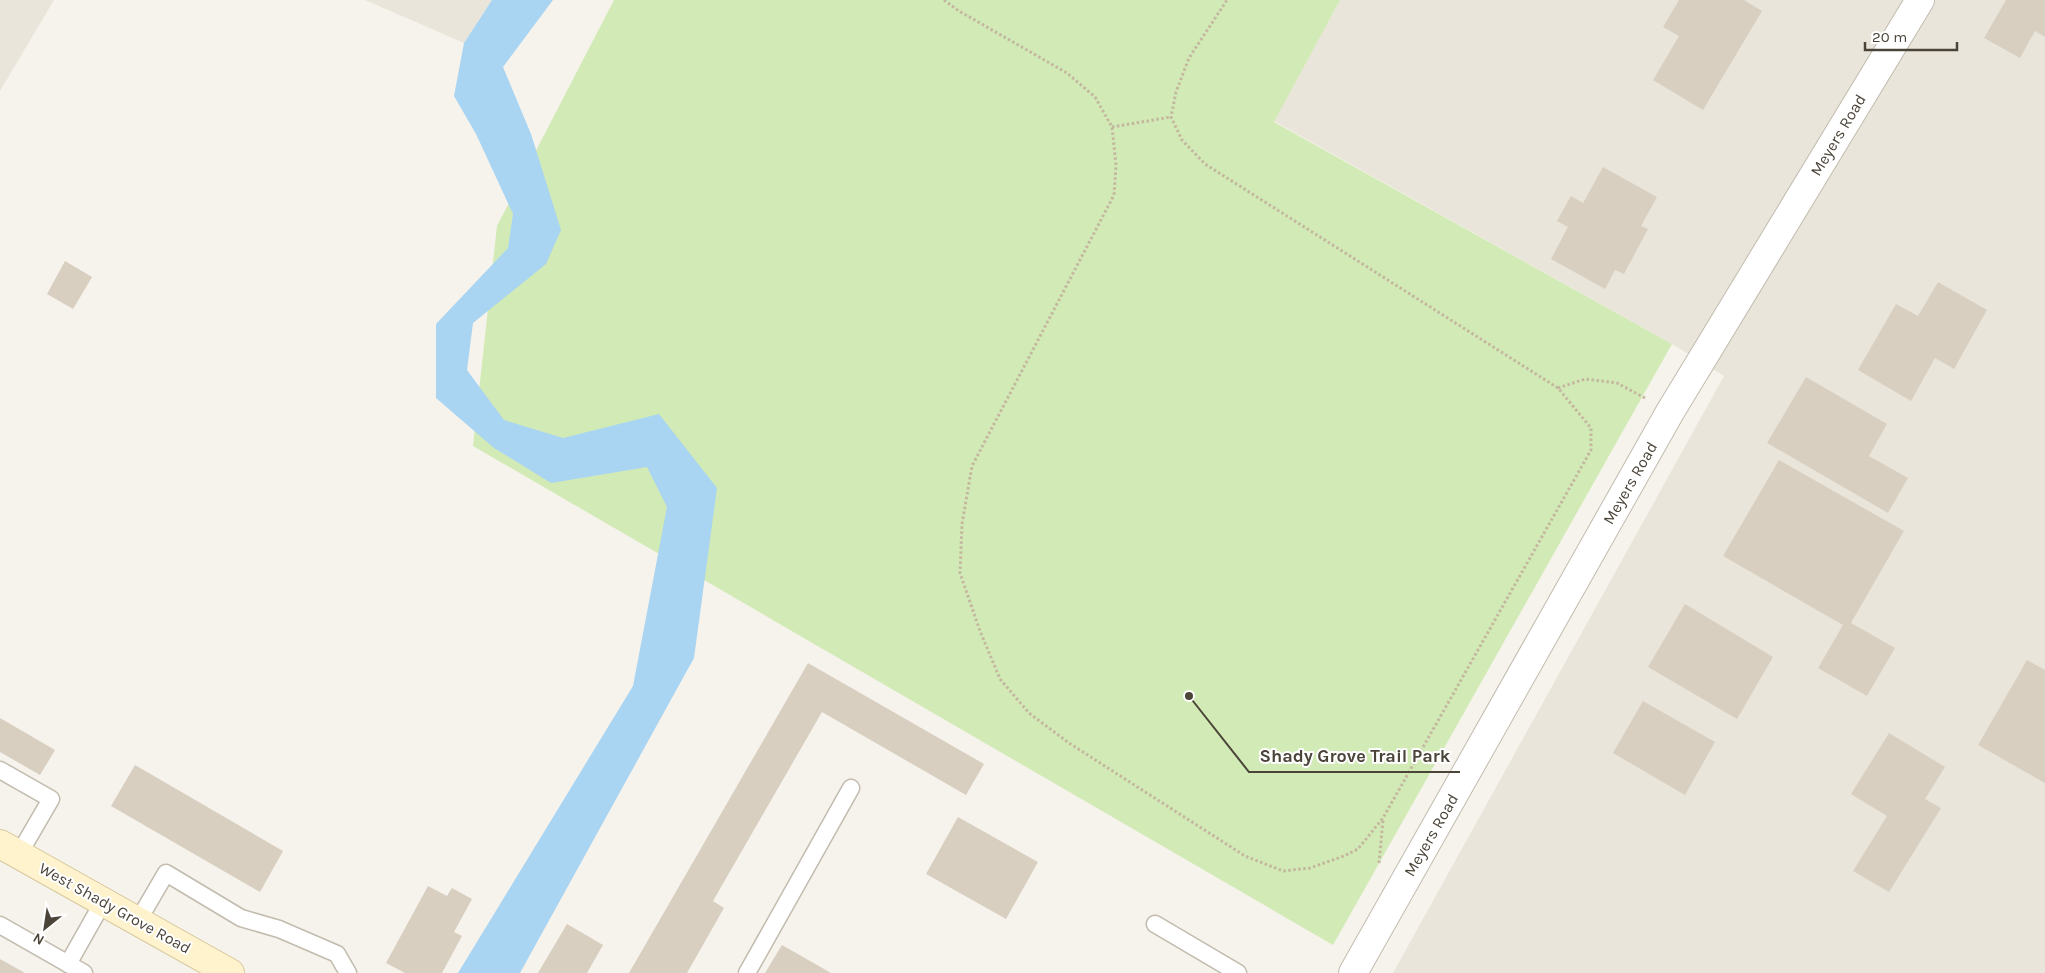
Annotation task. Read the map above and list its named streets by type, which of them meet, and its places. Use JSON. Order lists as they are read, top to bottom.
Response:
{
  "streets": {
    "main road": ["West Shady Grove Road"],
    "street": ["Meyers Road"]
  },
  "places": ["Shady Grove Trail Park"],
  "scale_bar": "20 m",
  "north": "bottom left"
}
